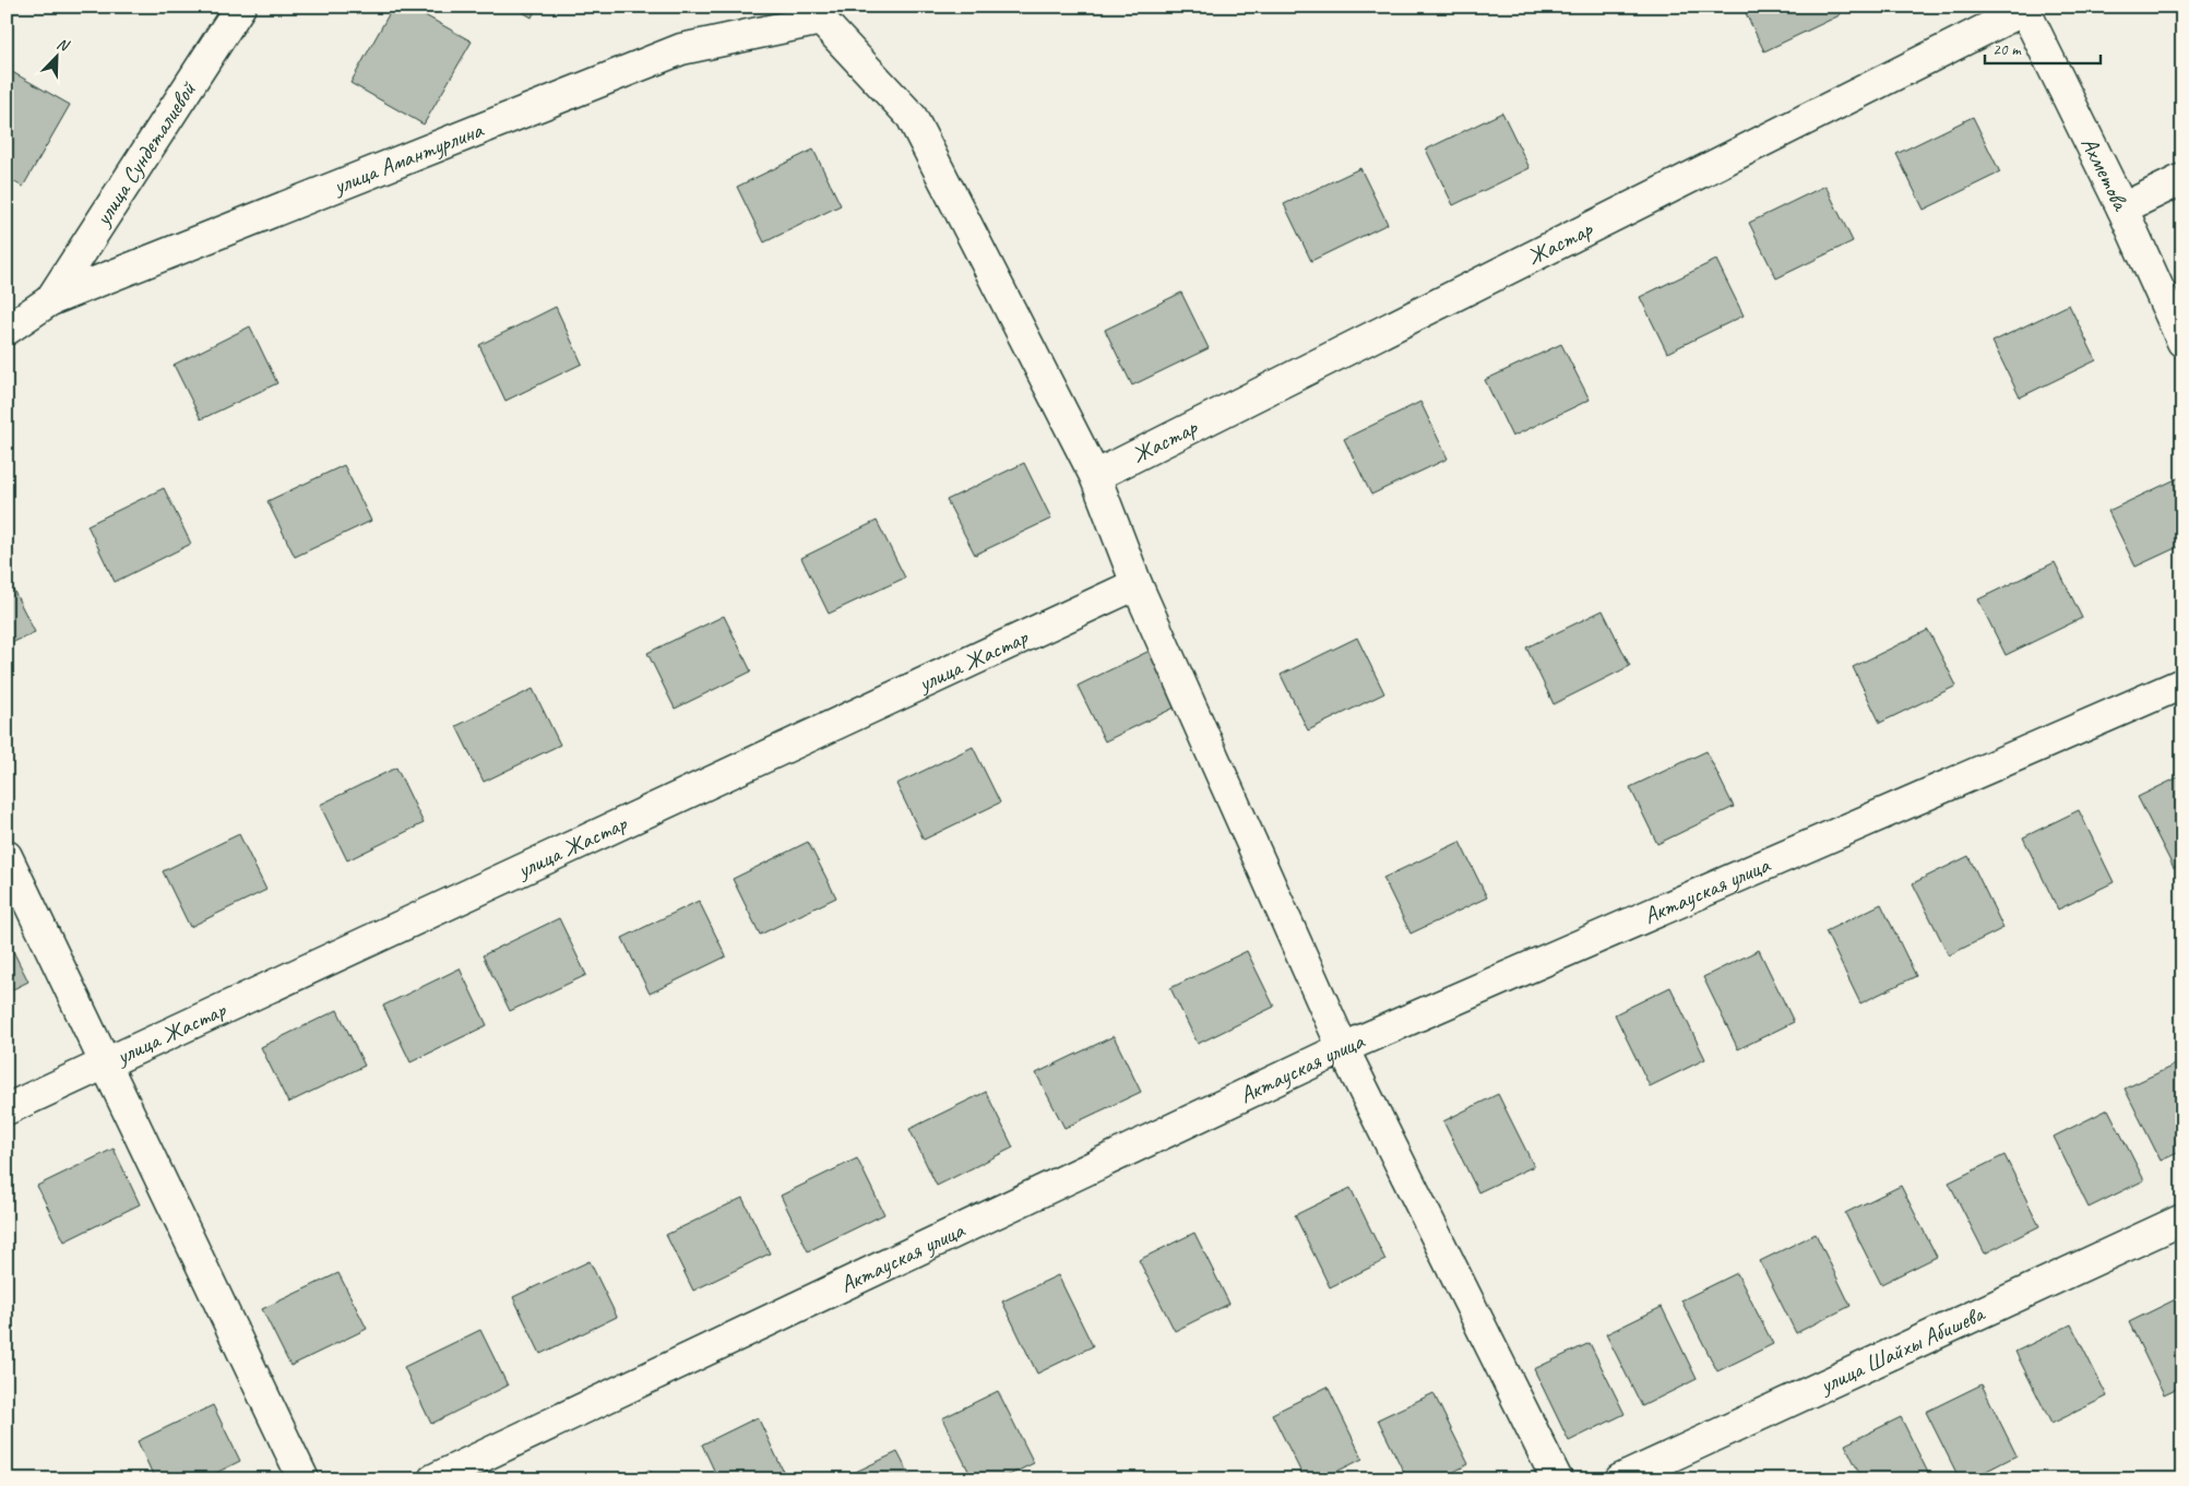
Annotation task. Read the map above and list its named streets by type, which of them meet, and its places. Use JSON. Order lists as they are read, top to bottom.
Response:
{
  "streets": {
    "street": [
      "улица Сундеталиевой",
      "улица Амантурлина",
      "Ахметова",
      "Жастар",
      "улица Жастар",
      "Актауская улица",
      "улица Шайхы Абишева"
    ]
  },
  "crossings": [
    ["улица Сундеталиевой", "улица Амантурлина"],
    ["Ахметова", "Жастар"]
  ],
  "scale_bar": "20 m",
  "north": "top right"
}
